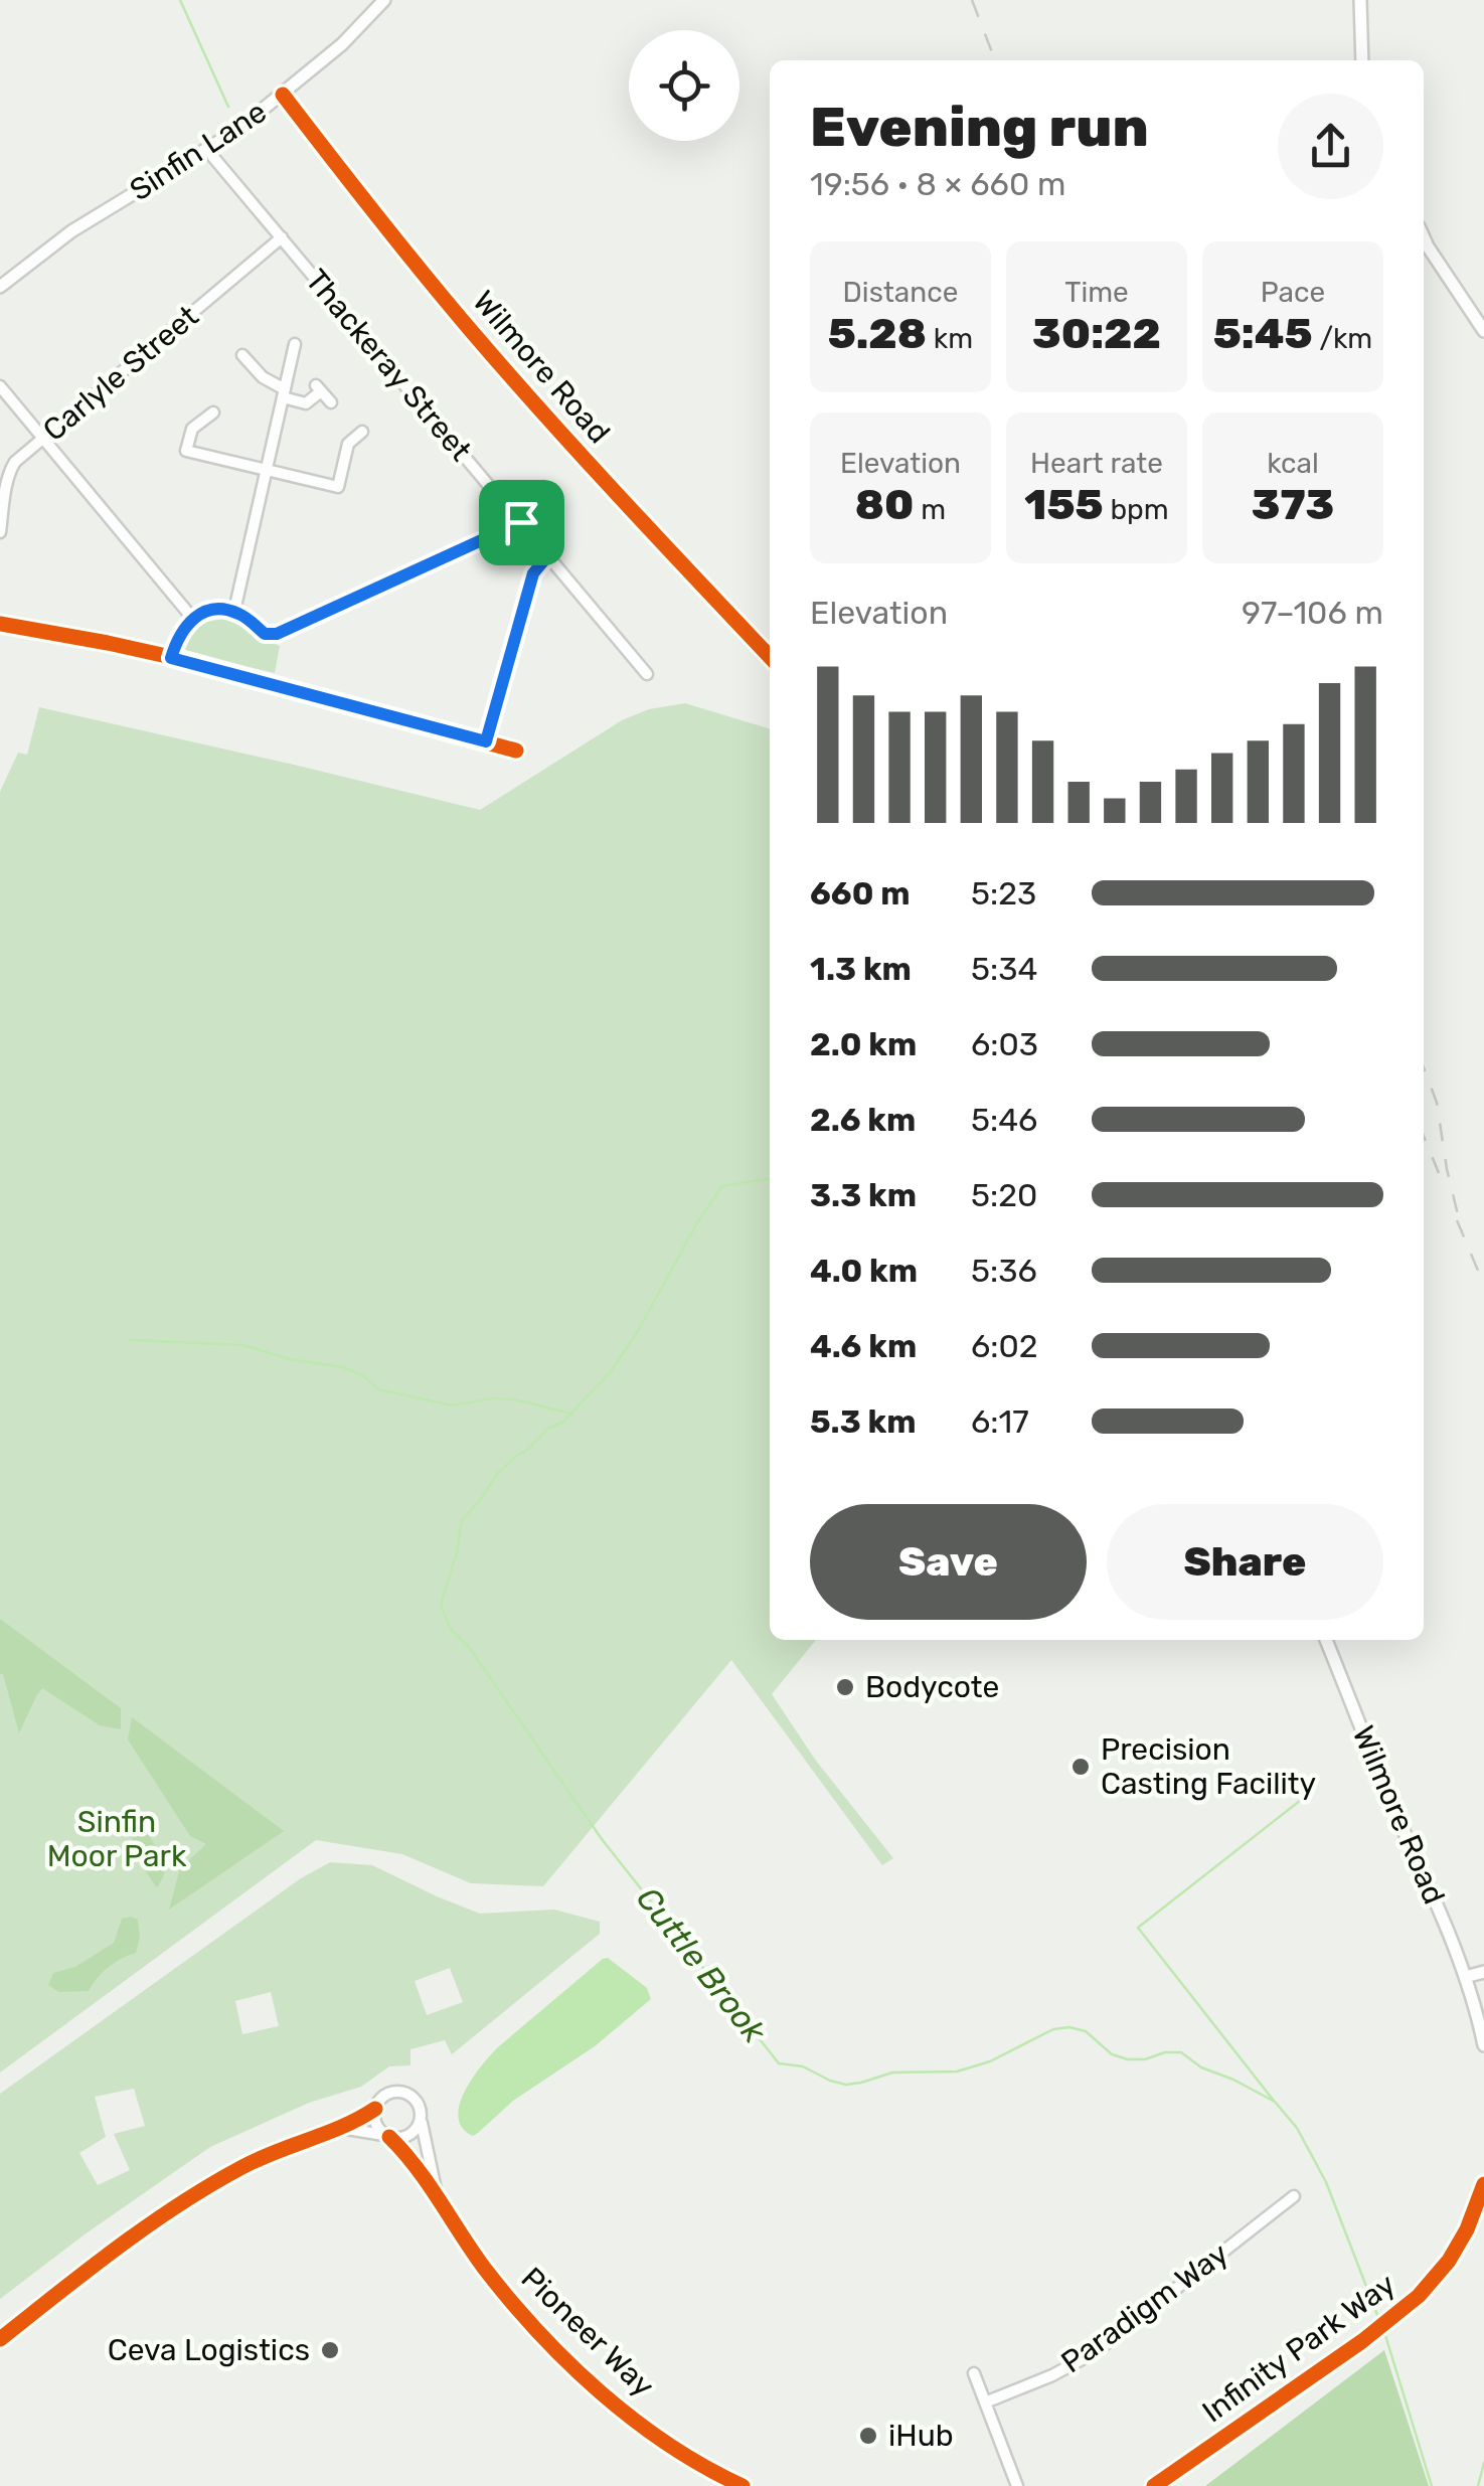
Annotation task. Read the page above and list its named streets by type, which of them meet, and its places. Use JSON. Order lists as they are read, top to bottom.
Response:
{
  "streets": {
    "street": [
      "Sinfin Lane",
      "Thackeray Street",
      "Wilmore Road",
      "Carlyle Street",
      "Paradigm Way",
      "Pioneer Way",
      "Infinity Park Way"
    ]
  },
  "crossings": [
    ["Sinfin Lane", "Thackeray Street"],
    ["Sinfin Lane", "Wilmore Road"],
    ["Thackeray Street", "Carlyle Street"]
  ],
  "water": ["Cuttle Brook"],
  "parks": ["Sinfin Moor Park"],
  "places": [
    "Bodycote",
    "Precision Casting Facility",
    "Ceva Logistics",
    "iHub"
  ],
  "page": {
    "heading": ["Evening run", "19:56 · 8 × 660 m"],
    "stats": [
      ["Distance", "5.28 km"],
      ["Time", "30:22"],
      ["Pace", "5:45 /km"],
      ["Elevation", "80 m"],
      ["Heart rate", "155 bpm"],
      ["kcal", "373"]
    ],
    "chart": ["Elevation", "97–106 m"],
    "list": [
      {
        "name": "660 m",
        "note": "5:23"
      },
      {
        "name": "1.3 km",
        "note": "5:34"
      },
      {
        "name": "2.0 km",
        "note": "6:03"
      },
      {
        "name": "2.6 km",
        "note": "5:46"
      },
      {
        "name": "3.3 km",
        "note": "5:20"
      },
      {
        "name": "4.0 km",
        "note": "5:36"
      },
      {
        "name": "4.6 km",
        "note": "6:02"
      },
      {
        "name": "5.3 km",
        "note": "6:17"
      }
    ],
    "buttons": ["Save", "Share"]
  }
}
